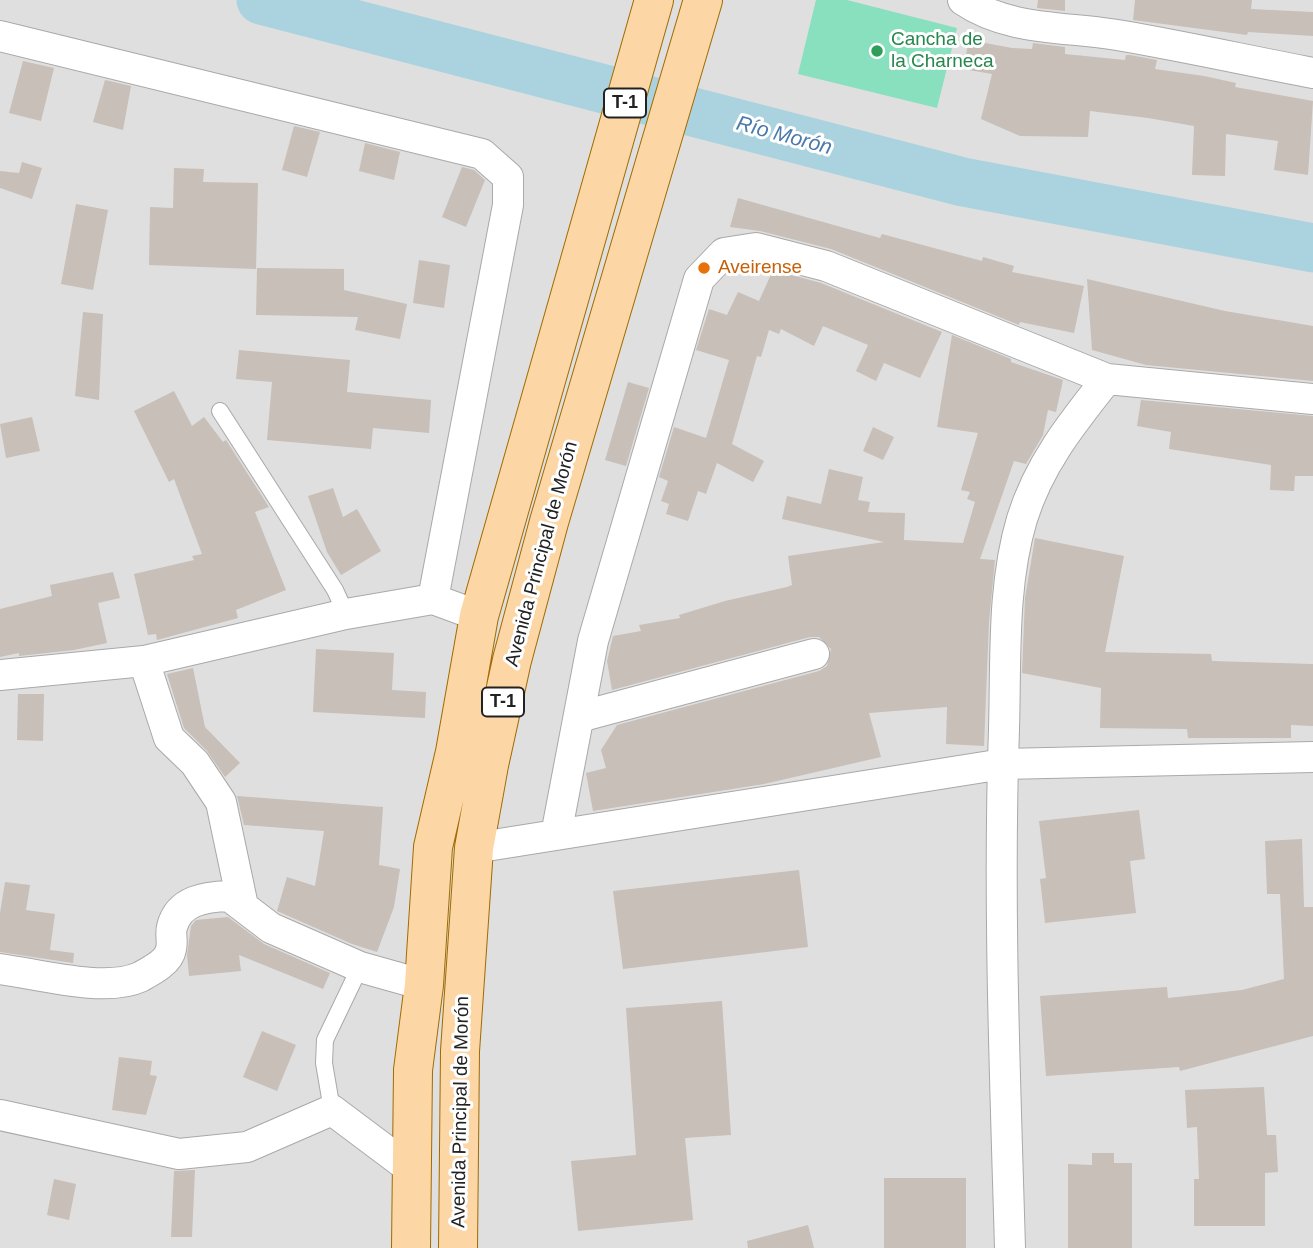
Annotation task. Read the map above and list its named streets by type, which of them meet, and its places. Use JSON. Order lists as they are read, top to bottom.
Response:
{
  "streets": {
    "main road": ["T-1", "Avenida Principal de Morón"]
  },
  "water": ["Río Morón"],
  "places": ["Cancha de la Charneca", "Aveirense"]
}
